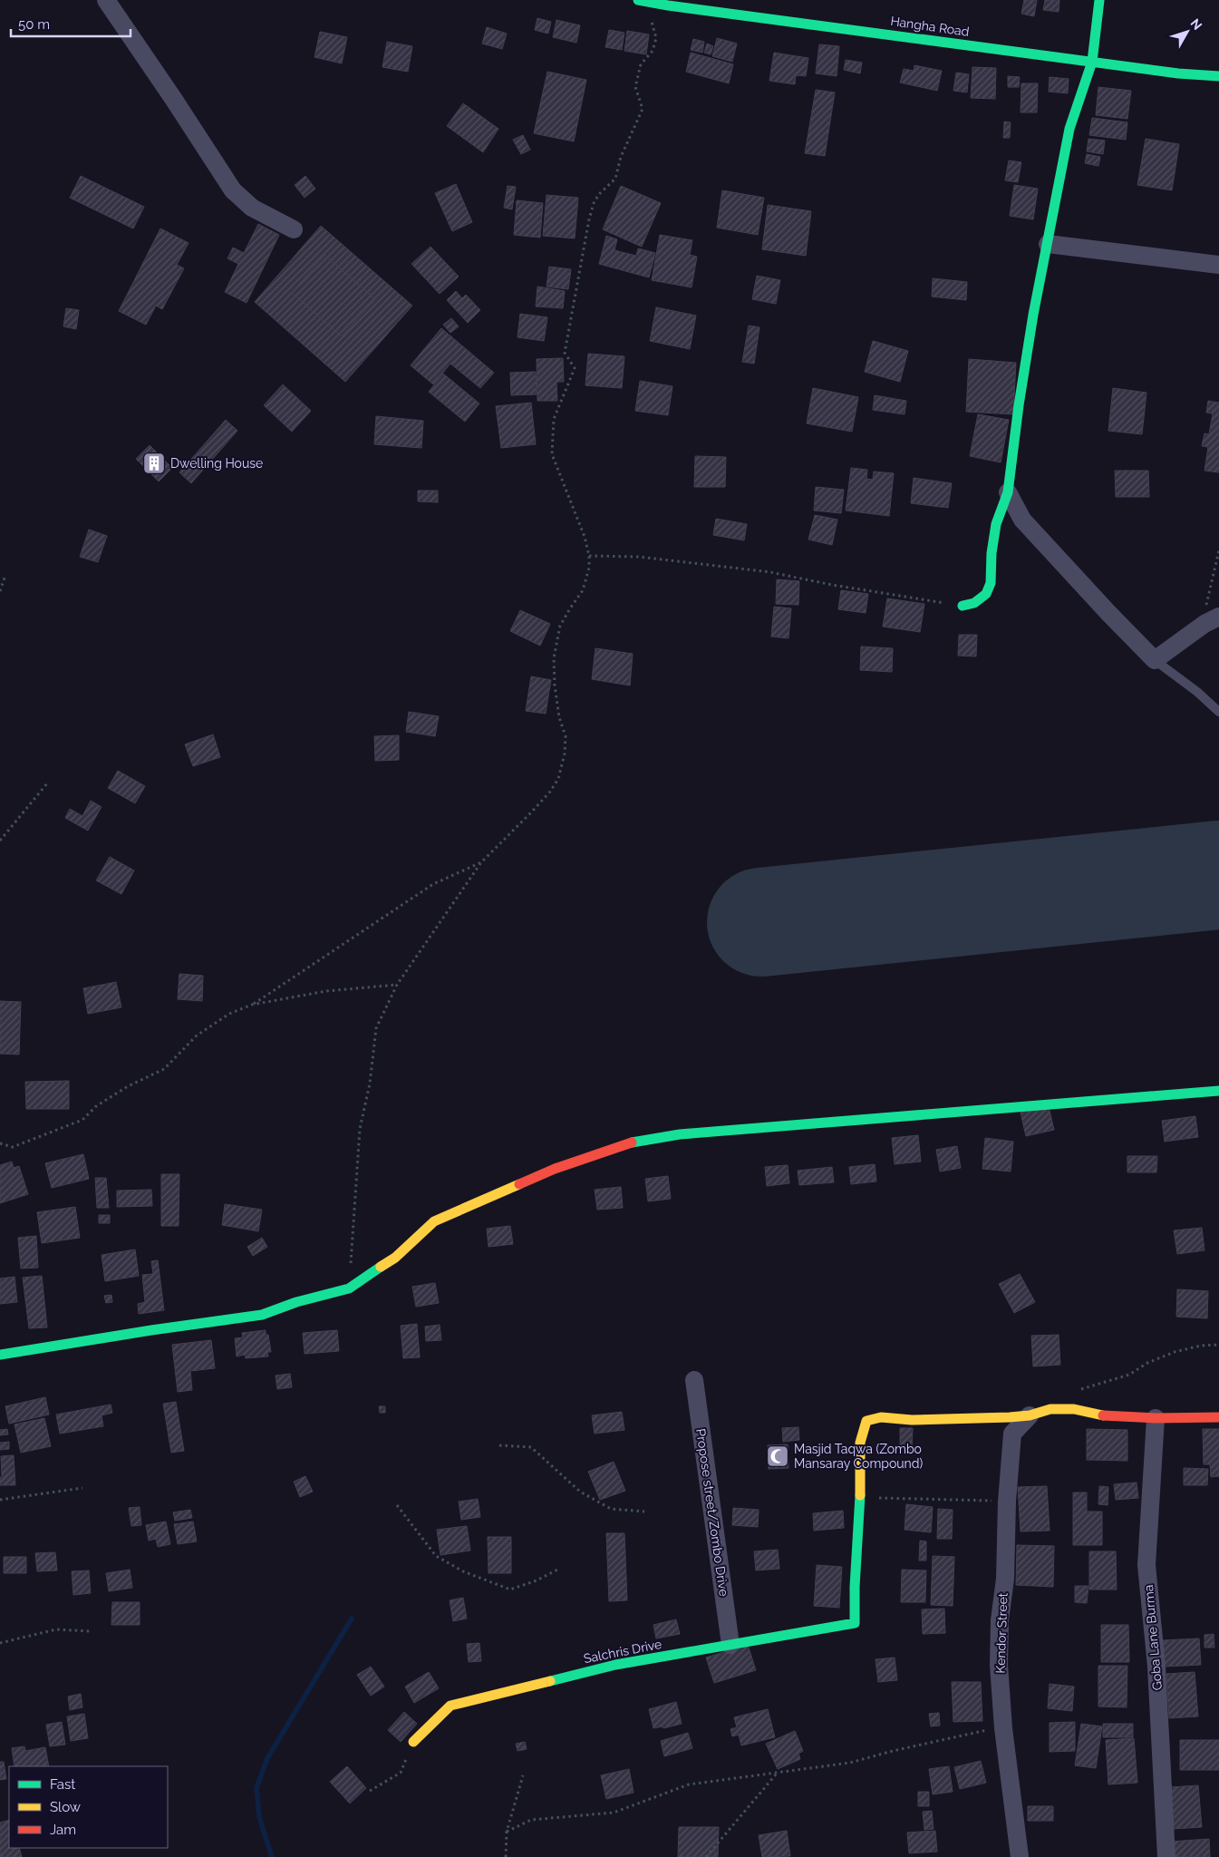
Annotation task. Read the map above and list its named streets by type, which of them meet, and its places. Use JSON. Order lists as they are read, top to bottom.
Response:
{
  "streets": {
    "main road": ["Hangha Road", "Salchris Drive"],
    "street": ["Propose street/Zombo Drive", "Kendor Street", "Goba Lane Burma"]
  },
  "crossings": [
    ["Propose street/Zombo Drive", "Salchris Drive"]
  ],
  "places": {
    "building": ["Dwelling House"],
    "mosque": ["Masjid Taqwa (Zombo Mansaray Compound)"]
  },
  "legend": ["Fast", "Slow", "Jam"],
  "scale_bar": "50 m",
  "north": "top right"
}
